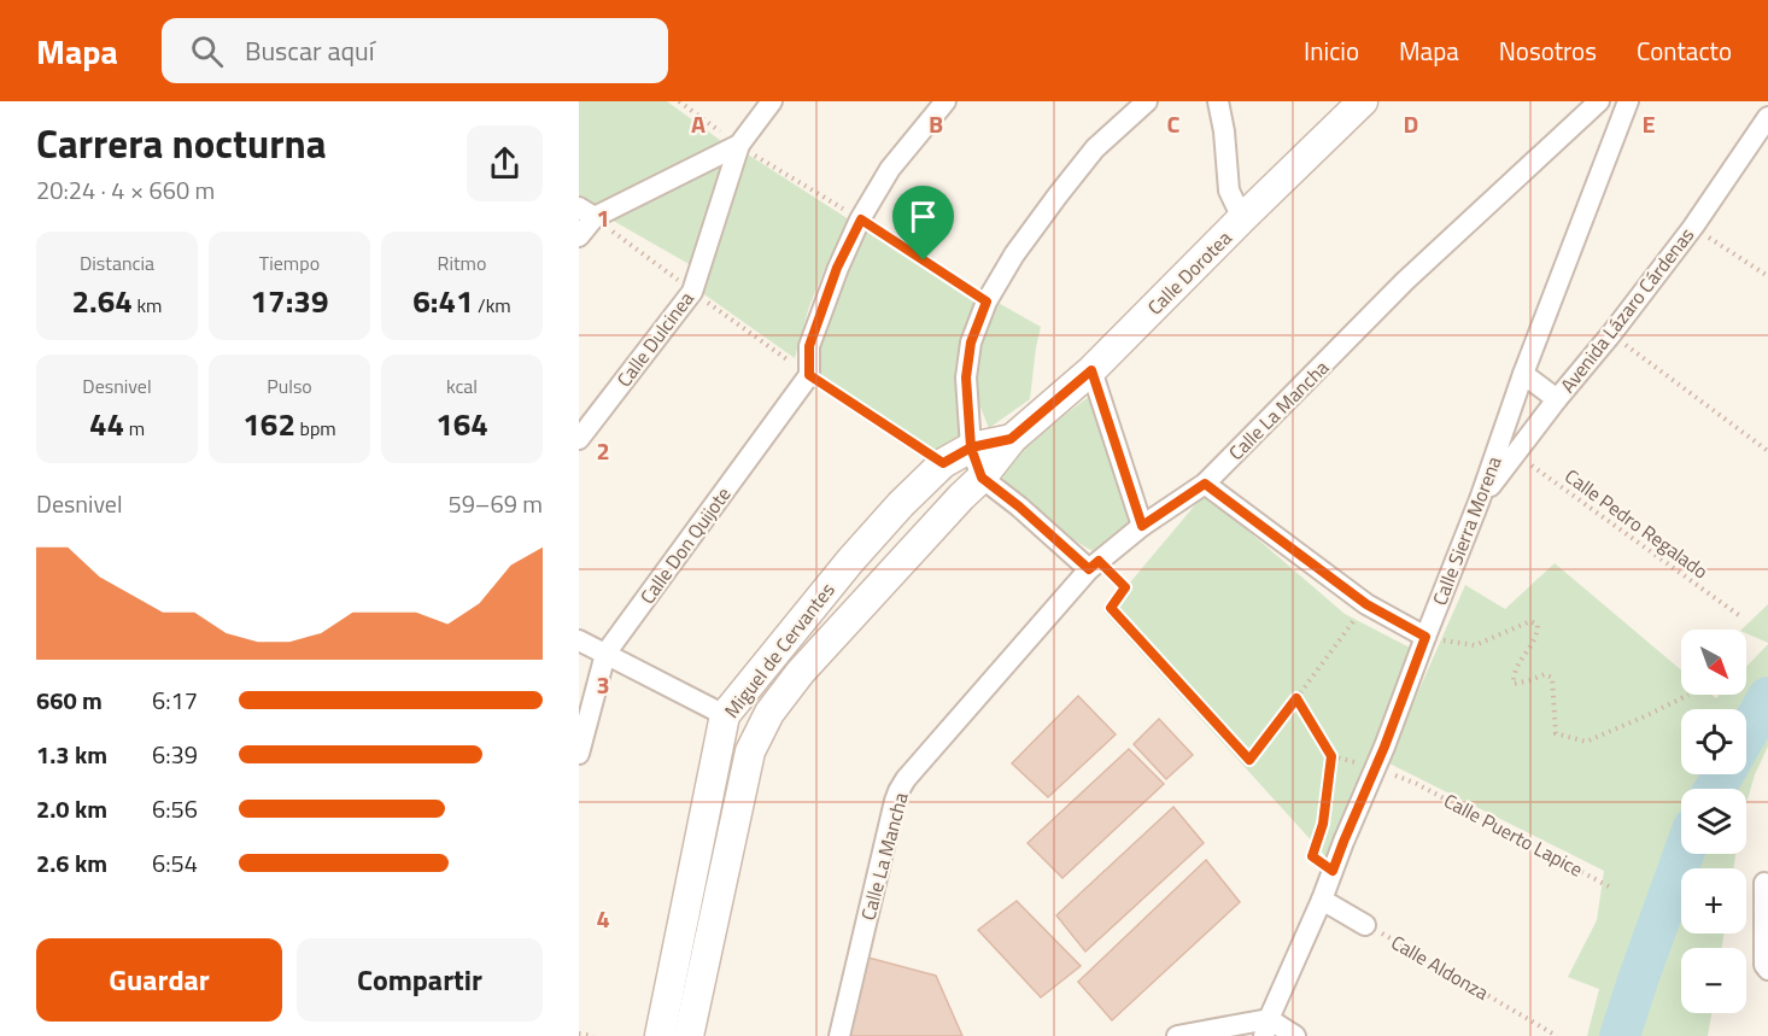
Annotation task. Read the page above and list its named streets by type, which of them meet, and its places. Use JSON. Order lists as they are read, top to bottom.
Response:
{
  "streets": {
    "main road": ["Calle Dorotea", "Miguel de Cervantes"],
    "street": [
      "Avenida Lázaro Cárdenas",
      "Calle Dulcinea",
      "Calle La Mancha",
      "Calle Sierra Morena",
      "Calle Don Quijote"
    ],
    "path": ["Calle Pedro Regalado", "Calle Puerto Lapice", "Calle Aldonza"]
  },
  "crossings": [
    ["Calle Dorotea", "Miguel de Cervantes"],
    ["Avenida Lázaro Cárdenas", "Calle Pedro Regalado"],
    ["Avenida Lázaro Cárdenas", "Calle Sierra Morena"]
  ],
  "north": "bottom right",
  "page": {
    "header": "Mapa",
    "search": "Buscar aquí",
    "nav": [
      "Inicio",
      "Mapa",
      "Nosotros",
      "Contacto"
    ],
    "heading": ["Carrera nocturna", "20:24 · 4 × 660 m"],
    "stats": [
      ["Distancia", "2.64 km"],
      ["Tiempo", "17:39"],
      ["Ritmo", "6:41 /km"],
      ["Desnivel", "44 m"],
      ["Pulso", "162 bpm"],
      ["kcal", "164"]
    ],
    "chart": ["Desnivel", "59–69 m"],
    "map_buttons": ["+", "−"],
    "list": [
      {
        "name": "660 m",
        "note": "6:17"
      },
      {
        "name": "1.3 km",
        "note": "6:39"
      },
      {
        "name": "2.0 km",
        "note": "6:56"
      },
      {
        "name": "2.6 km",
        "note": "6:54"
      }
    ],
    "buttons": ["Guardar", "Compartir"]
  },
  "grid": {
    "columns": [
      "A",
      "B",
      "C",
      "D",
      "E"
    ],
    "rows": [
      "1",
      "2",
      "3",
      "4"
    ]
  }
}
